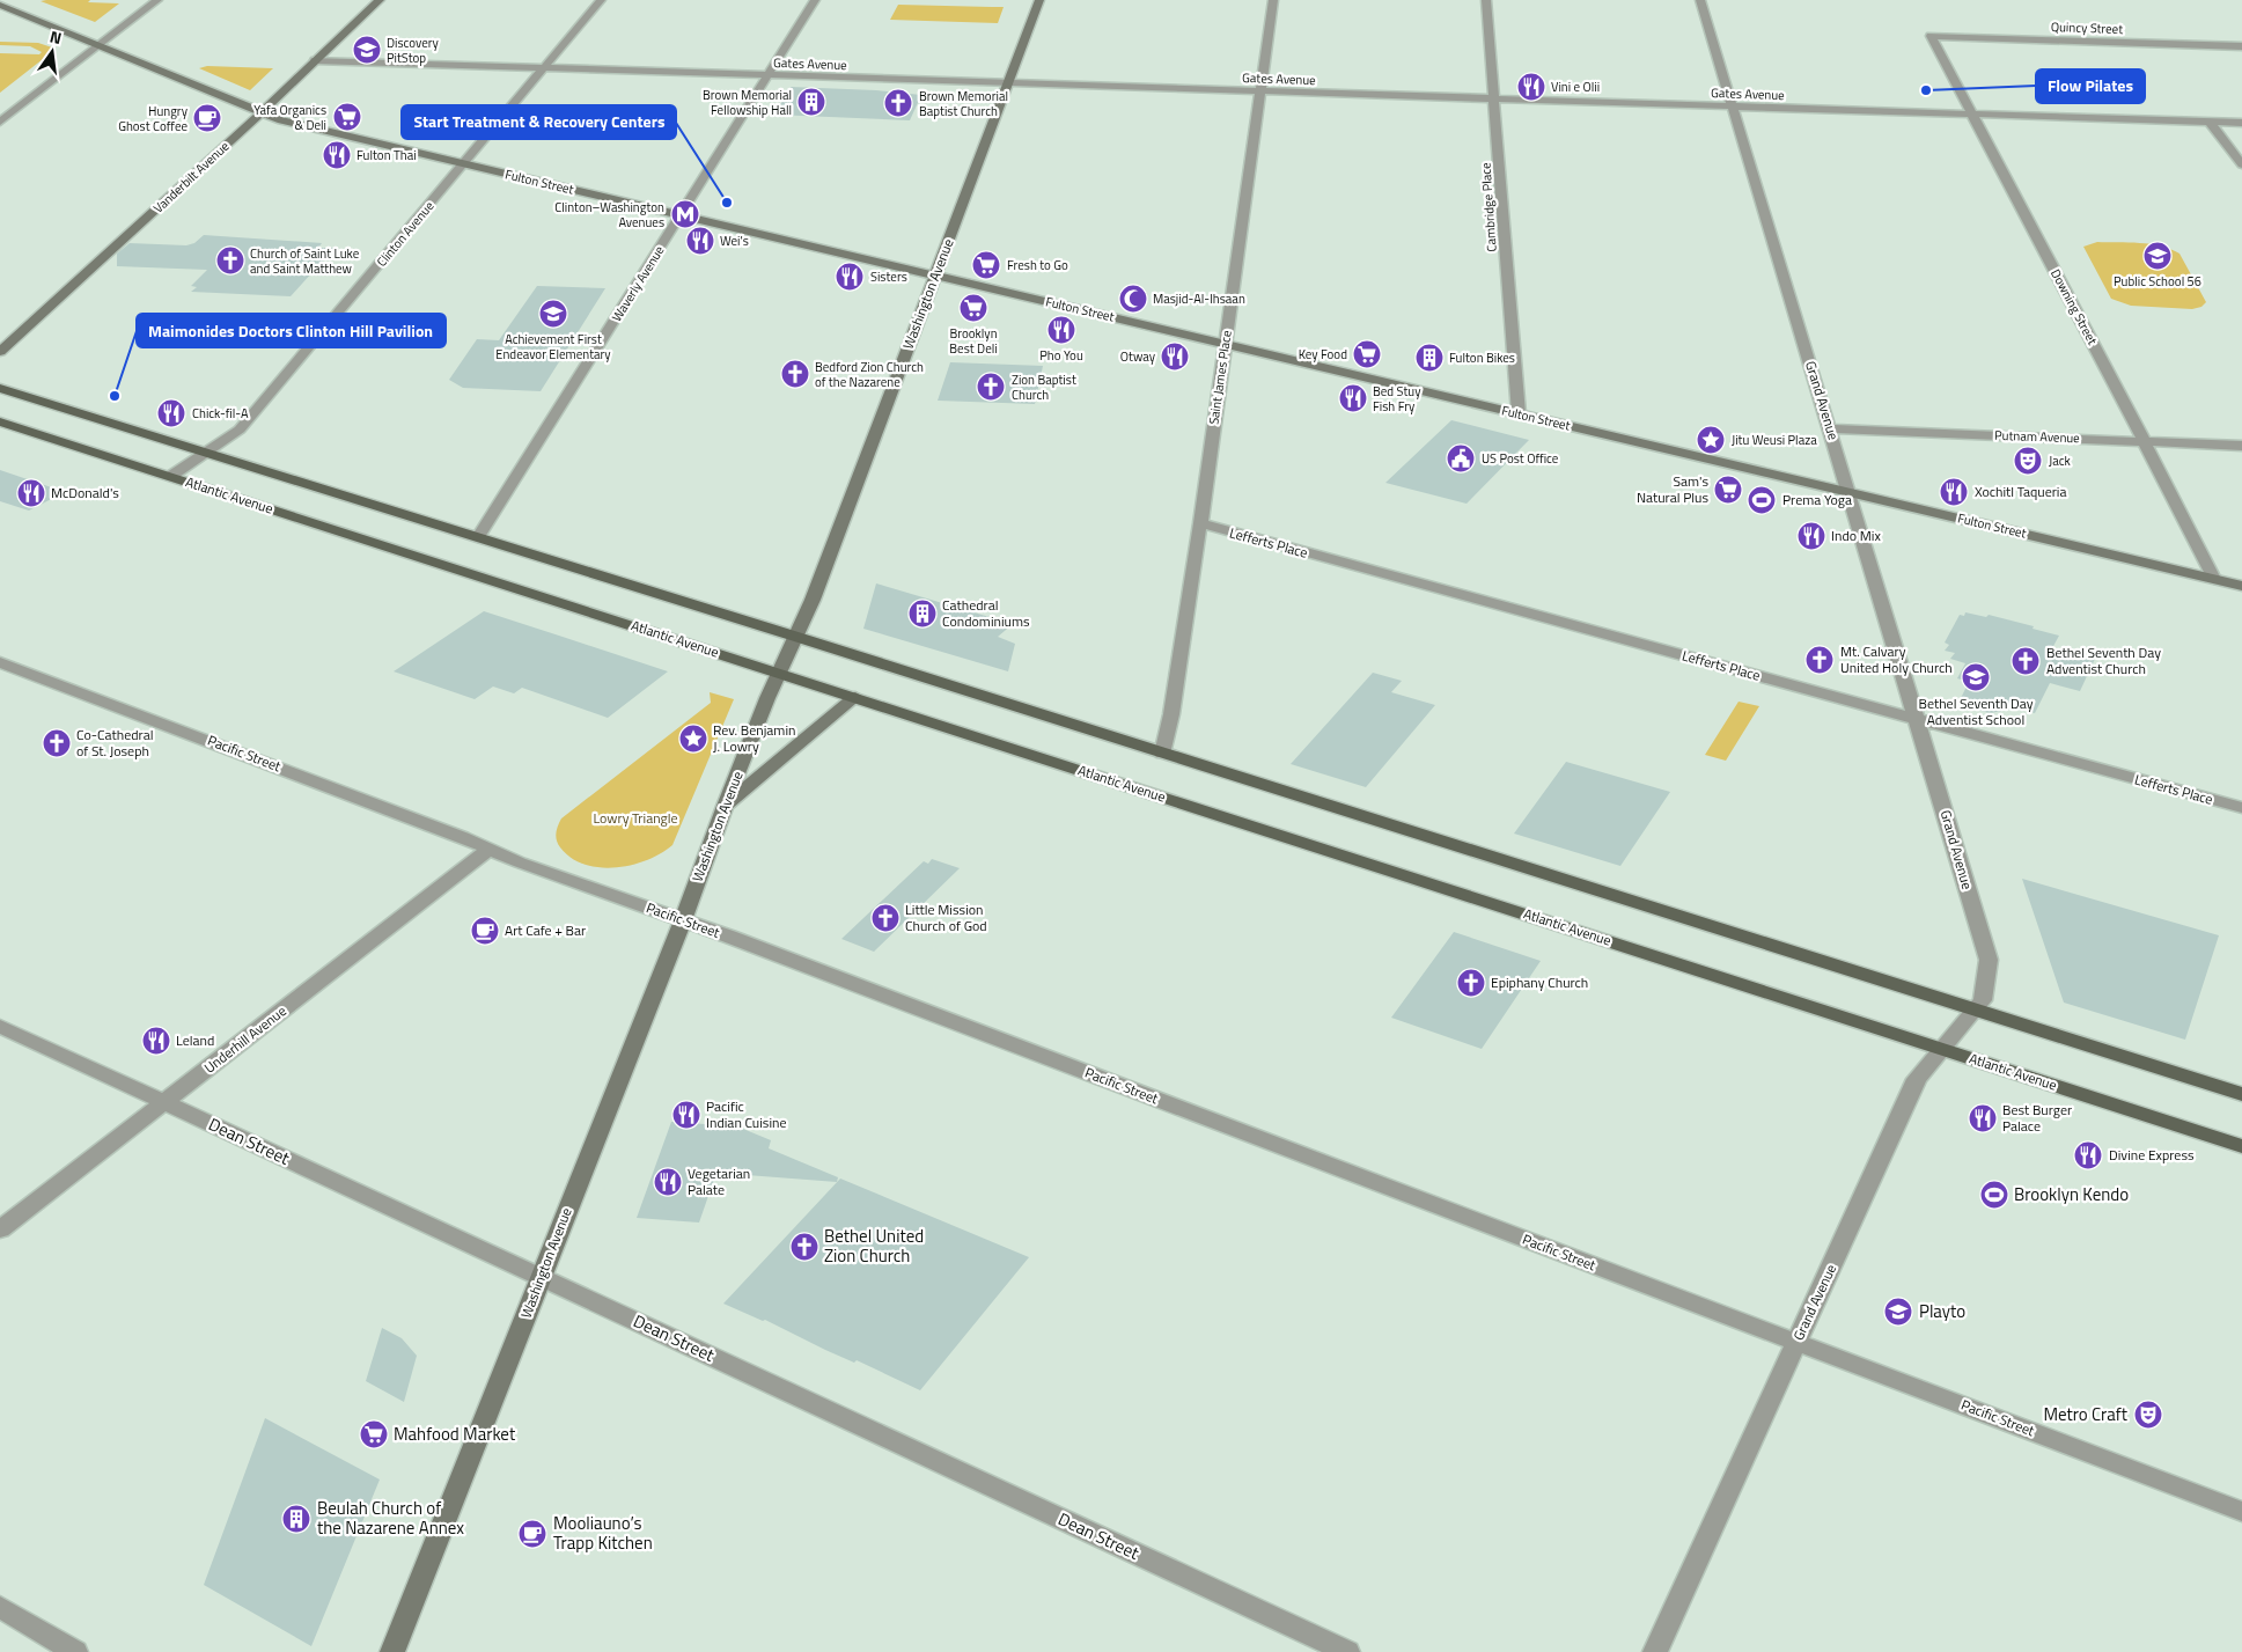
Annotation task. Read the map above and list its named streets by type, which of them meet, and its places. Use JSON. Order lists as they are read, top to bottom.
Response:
{
  "streets": {
    "main road": [
      "Vanderbilt Avenue",
      "Fulton Street",
      "Washington Avenue",
      "Atlantic Avenue"
    ],
    "street": [
      "Quincy Street",
      "Gates Avenue",
      "Cambridge Place",
      "Clinton Avenue",
      "Waverly Avenue",
      "Downing Street",
      "Saint James Place",
      "Grand Avenue",
      "Putnam Avenue",
      "Lefferts Place",
      "Pacific Street",
      "Underhill Avenue",
      "Dean Street"
    ]
  },
  "crossings": [
    ["Quincy Street", "Downing Street"],
    ["Gates Avenue", "Vanderbilt Avenue"],
    ["Gates Avenue", "Cambridge Place"],
    ["Gates Avenue", "Clinton Avenue"],
    ["Gates Avenue", "Waverly Avenue"],
    ["Gates Avenue", "Washington Avenue"],
    ["Gates Avenue", "Downing Street"],
    ["Gates Avenue", "Saint James Place"],
    ["Gates Avenue", "Grand Avenue"],
    ["Vanderbilt Avenue", "Fulton Street"],
    ["Fulton Street", "Cambridge Place"],
    ["Fulton Street", "Clinton Avenue"],
    ["Fulton Street", "Waverly Avenue"],
    ["Fulton Street", "Washington Avenue"],
    ["Fulton Street", "Downing Street"],
    ["Fulton Street", "Saint James Place"],
    ["Fulton Street", "Grand Avenue"],
    ["Clinton Avenue", "Atlantic Avenue"],
    ["Washington Avenue", "Atlantic Avenue"],
    ["Washington Avenue", "Pacific Street"],
    ["Washington Avenue", "Dean Street"],
    ["Downing Street", "Putnam Avenue"],
    ["Saint James Place", "Lefferts Place"],
    ["Grand Avenue", "Putnam Avenue"],
    ["Grand Avenue", "Atlantic Avenue"],
    ["Grand Avenue", "Lefferts Place"],
    ["Grand Avenue", "Pacific Street"],
    ["Pacific Street", "Underhill Avenue"],
    ["Underhill Avenue", "Dean Street"]
  ],
  "parks": ["Lowry Triangle"],
  "places": {
    "school or university": [
      "Discovery PitStop",
      "Public School 56",
      "Achievement First Endeavor Elementary",
      "Bethel Seventh Day Adventist School",
      "Playto"
    ],
    "restaurant": [
      "Vini e Olii",
      "Fulton Thai",
      "Wei's",
      "Sisters",
      "Pho You",
      "Otway",
      "Bed Stuy Fish Fry",
      "Chick-fil-A",
      "Xochitl Taqueria",
      "McDonald's",
      "Indo Mix",
      "Leland",
      "Pacific Indian Cuisine",
      "Best Burger Palace",
      "Divine Express",
      "Vegetarian Palate"
    ],
    "other": ["Flow Pilates", "Start Treatment & Recovery Centers", "Maimonides Doctors Clinton Hill Pavilion"],
    "building": [
      "Brown Memorial Fellowship Hall",
      "Fulton Bikes",
      "Cathedral Condominiums",
      "Beulah Church of the Nazarene Annex"
    ],
    "church": [
      "Brown Memorial Baptist Church",
      "Church of Saint Luke and Saint Matthew",
      "Bedford Zion Church of the Nazarene",
      "Zion Baptist Church",
      "Mt. Calvary United Holy Church",
      "Bethel Seventh Day Adventist Church",
      "Co-Cathedral of St. Joseph",
      "Little Mission Church of God",
      "Epiphany Church",
      "Bethel United Zion Church"
    ],
    "supermarket": [
      "Yafa Organics & Deli",
      "Fresh to Go",
      "Brooklyn Best Deli",
      "Key Food",
      "Sam's Natural Plus",
      "Mahfood Market"
    ],
    "cafe": ["Hungry Ghost Coffee", "Art Cafe + Bar", "Mooliauno’s Trapp Kitchen"],
    "metro station": ["Clinton–Washington Avenues"],
    "mosque": ["Masjid-Al-Ihsaan"],
    "place": ["Jitu Weusi Plaza", "Rev. Benjamin J. Lowry"],
    "public building": ["US Post Office"],
    "theatre": ["Jack", "Metro Craft"],
    "sports": ["Prema Yoga", "Brooklyn Kendo"]
  },
  "north": "top"
}
